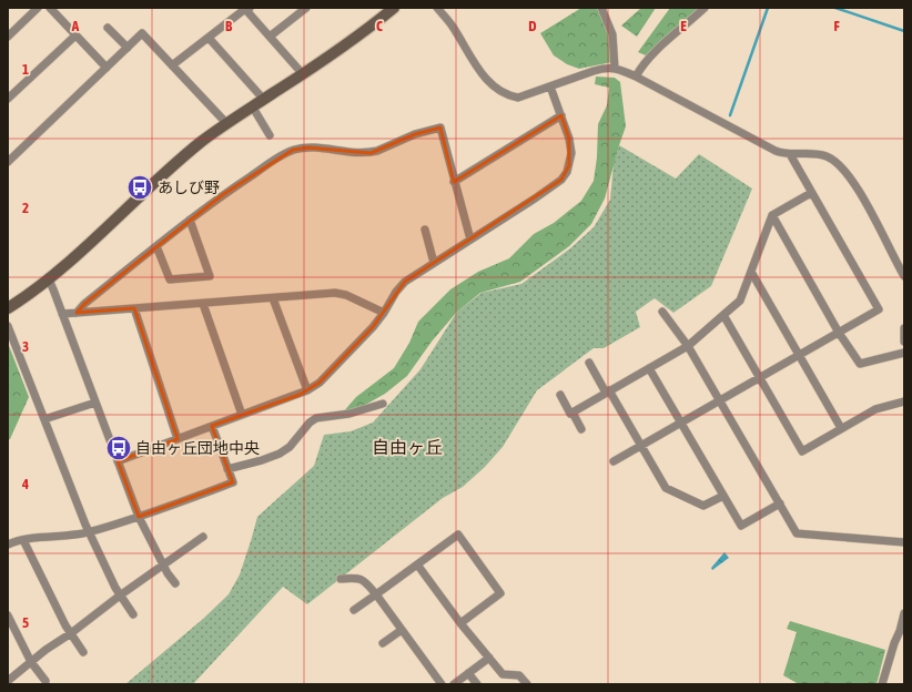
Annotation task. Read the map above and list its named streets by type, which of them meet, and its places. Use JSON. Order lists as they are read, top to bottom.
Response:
{
  "districts": ["自由ヶ丘"],
  "places": {
    "bus stop": ["あしび野", "自由ヶ丘団地中央"]
  },
  "grid": {
    "columns": [
      "A",
      "B",
      "C",
      "D",
      "E",
      "F"
    ],
    "rows": [
      "1",
      "2",
      "3",
      "4",
      "5"
    ]
  }
}
